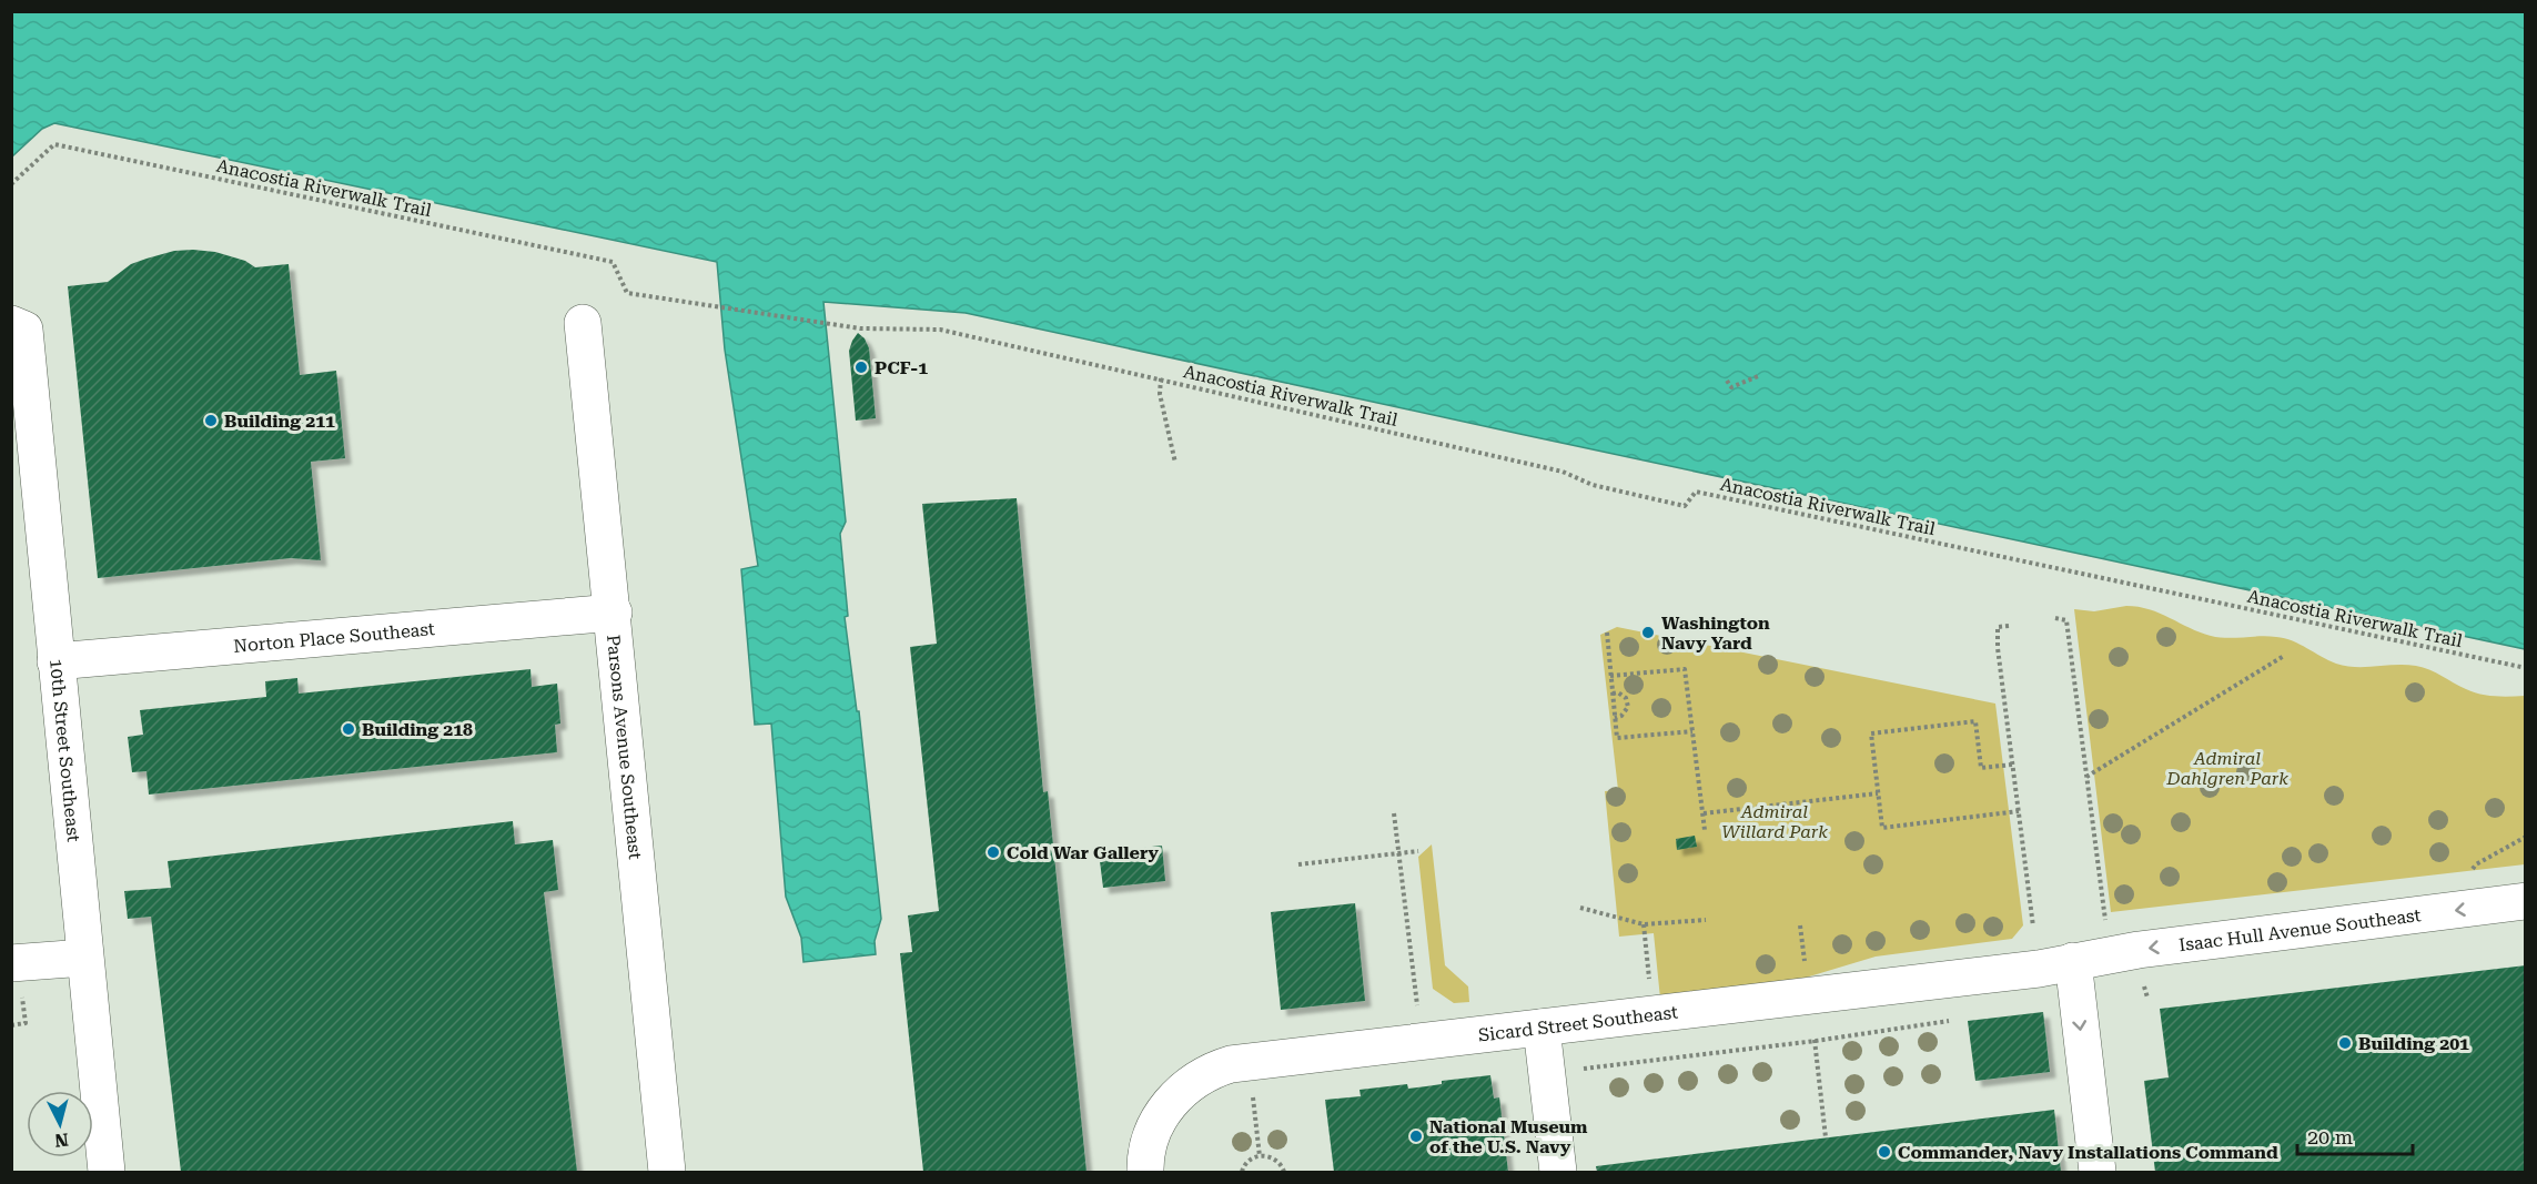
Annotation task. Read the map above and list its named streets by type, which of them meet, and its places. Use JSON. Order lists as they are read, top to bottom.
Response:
{
  "streets": {
    "street": [
      "Norton Place Southeast",
      "Parsons Avenue Southeast",
      "10th Street Southeast",
      "Isaac Hull Avenue Southeast",
      "Sicard Street Southeast"
    ],
    "path": ["Anacostia Riverwalk Trail"]
  },
  "crossings": [
    ["Norton Place Southeast", "Parsons Avenue Southeast"],
    ["Norton Place Southeast", "10th Street Southeast"],
    ["Isaac Hull Avenue Southeast", "Sicard Street Southeast"]
  ],
  "one_way": ["Isaac Hull Avenue Southeast"],
  "parks": ["Admiral Dahlgren Park", "Admiral Willard Park"],
  "places": [
    "PCF-1",
    "Building 211",
    "Washington Navy Yard",
    "Building 218",
    "Cold War Gallery",
    "Building 201",
    "National Museum of the U.S. Navy",
    "Commander, Navy Installations Command"
  ],
  "scale_bar": "20 m",
  "north": "bottom"
}
